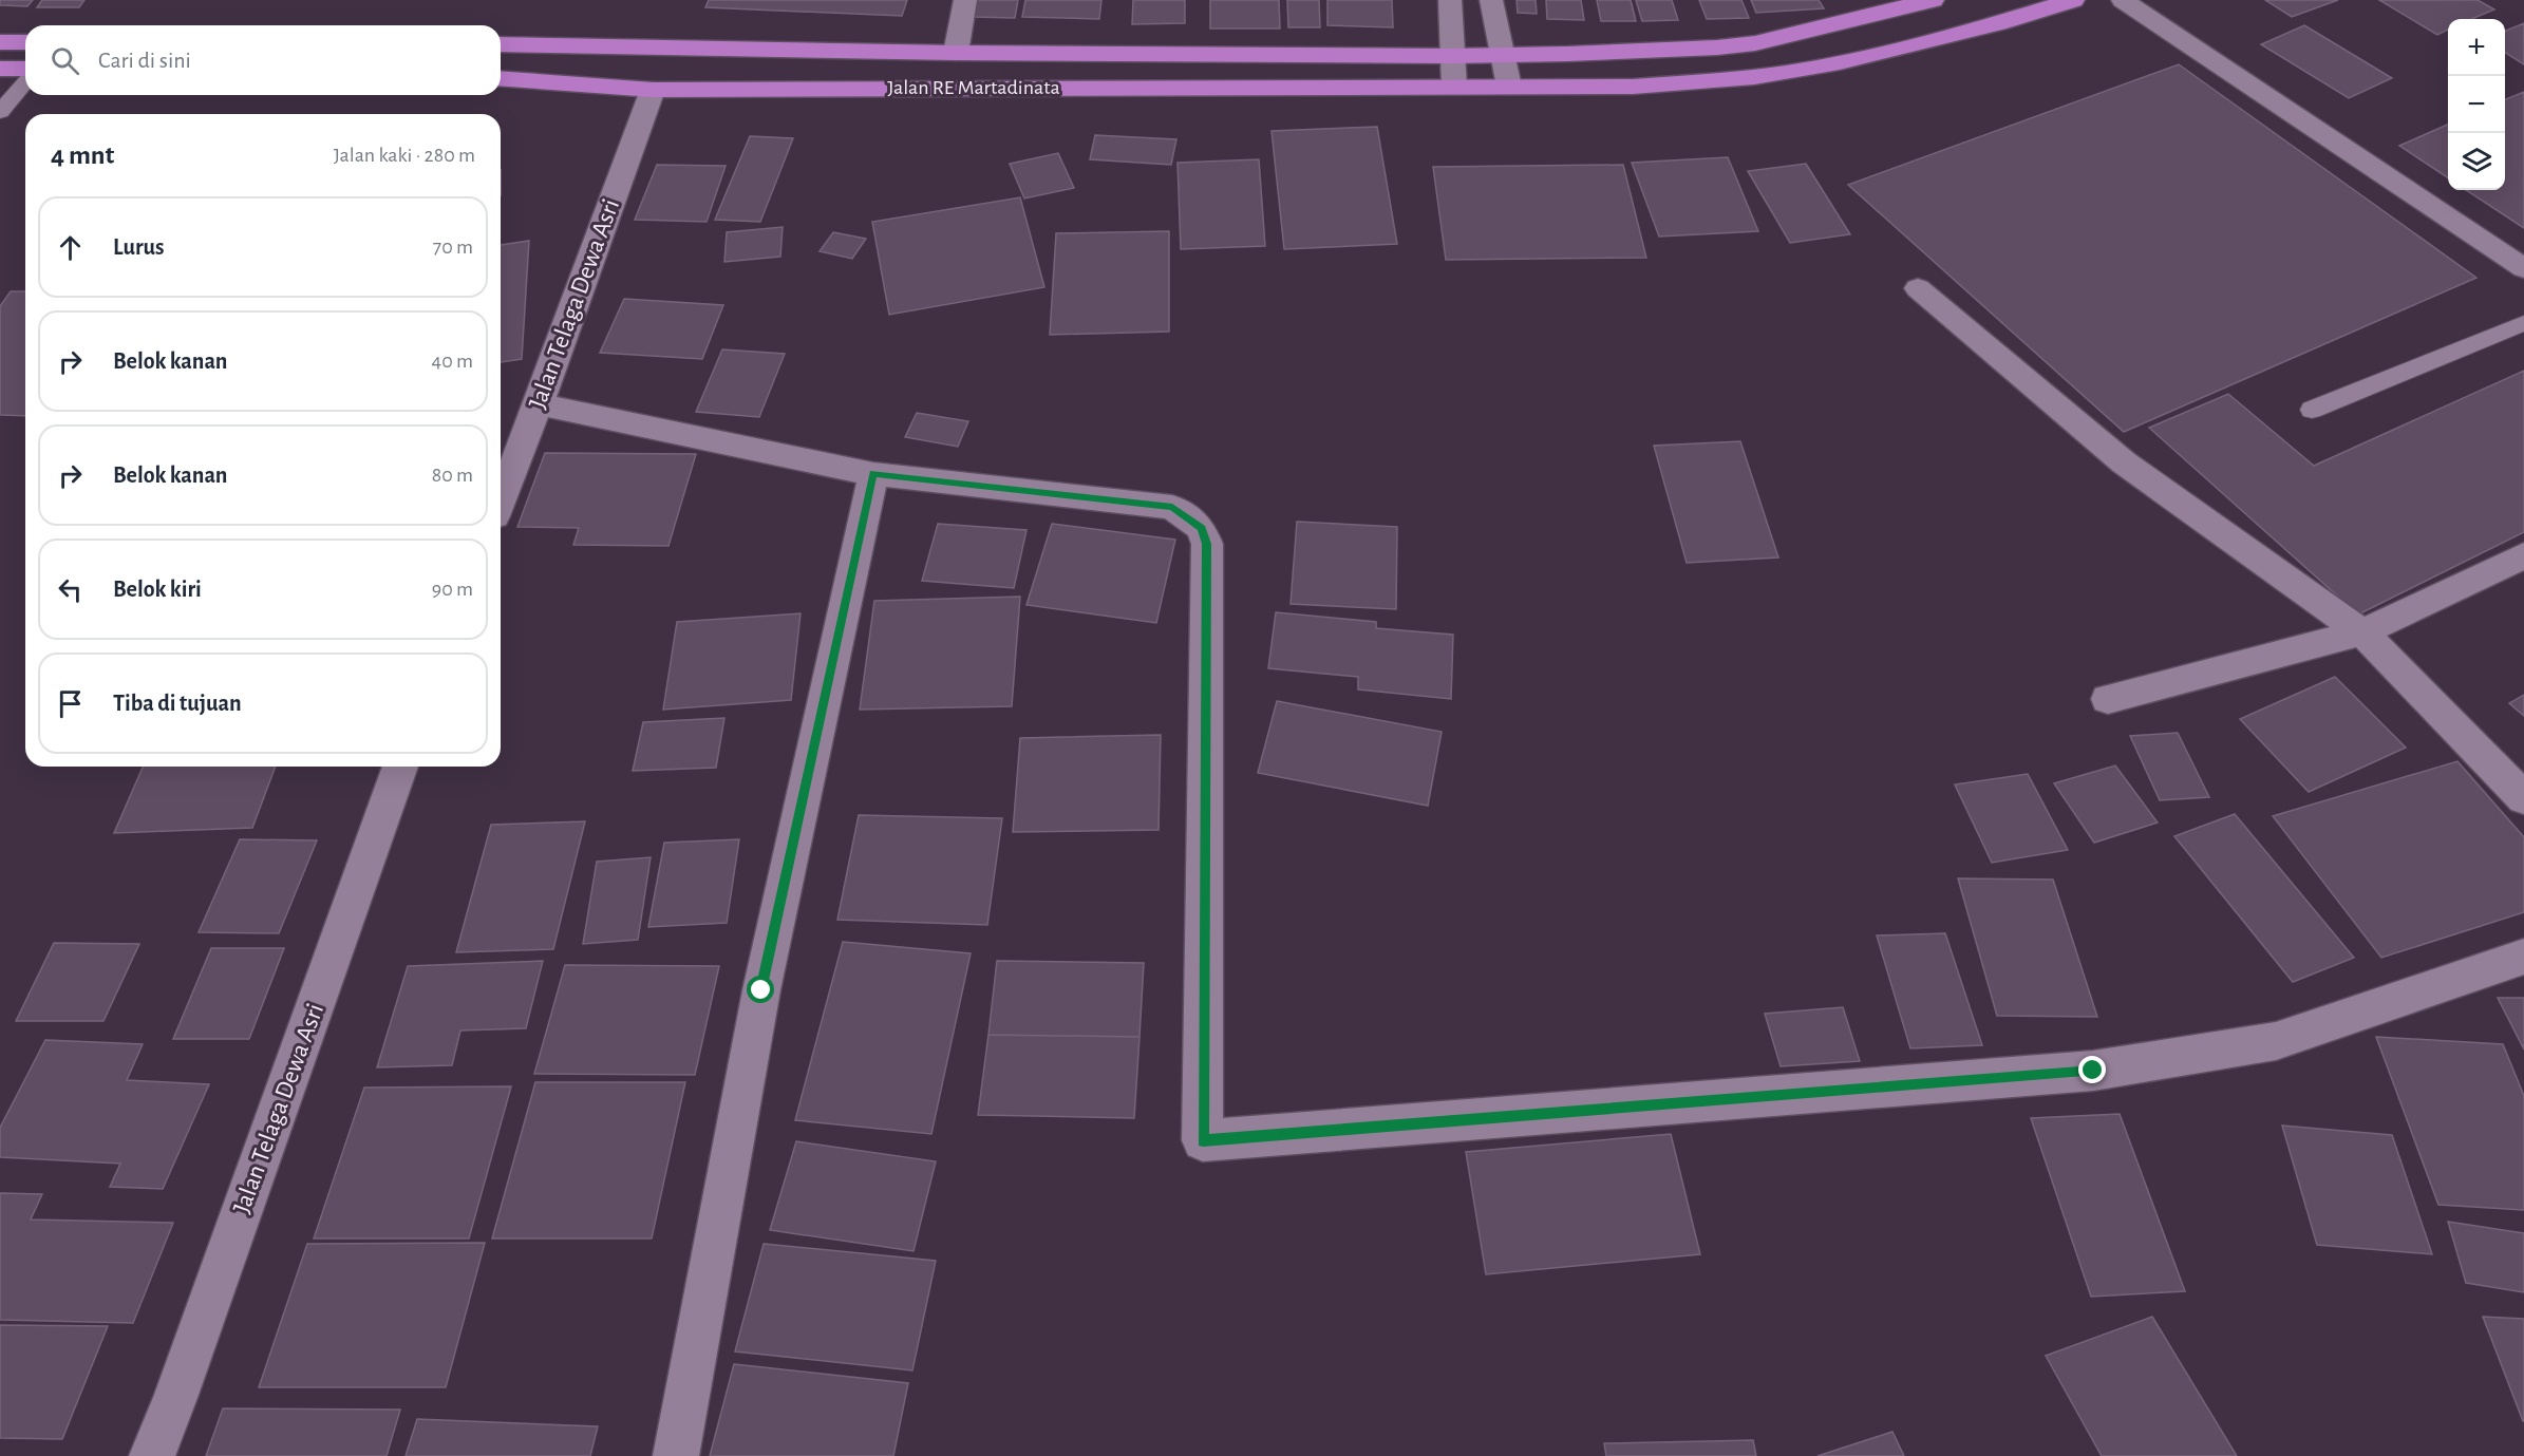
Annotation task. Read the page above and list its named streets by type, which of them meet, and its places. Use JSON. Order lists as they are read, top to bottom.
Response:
{
  "streets": {
    "highway": ["Jalan RE Martadinata"],
    "street": ["Jalan Telaga Dewa Asri"]
  },
  "crossings": [
    ["Jalan RE Martadinata", "Jalan Telaga Dewa Asri"]
  ],
  "page": {
    "map_buttons": ["+", "−"],
    "search": "Cari di sini",
    "heading": ["4 mnt", "Jalan kaki · 280 m"],
    "list": [
      ["Lurus", "70 m"],
      ["Belok kanan", "40 m"],
      ["Belok kanan", "80 m"],
      ["Belok kiri", "90 m"],
      "Tiba di tujuan"
    ]
  }
}
